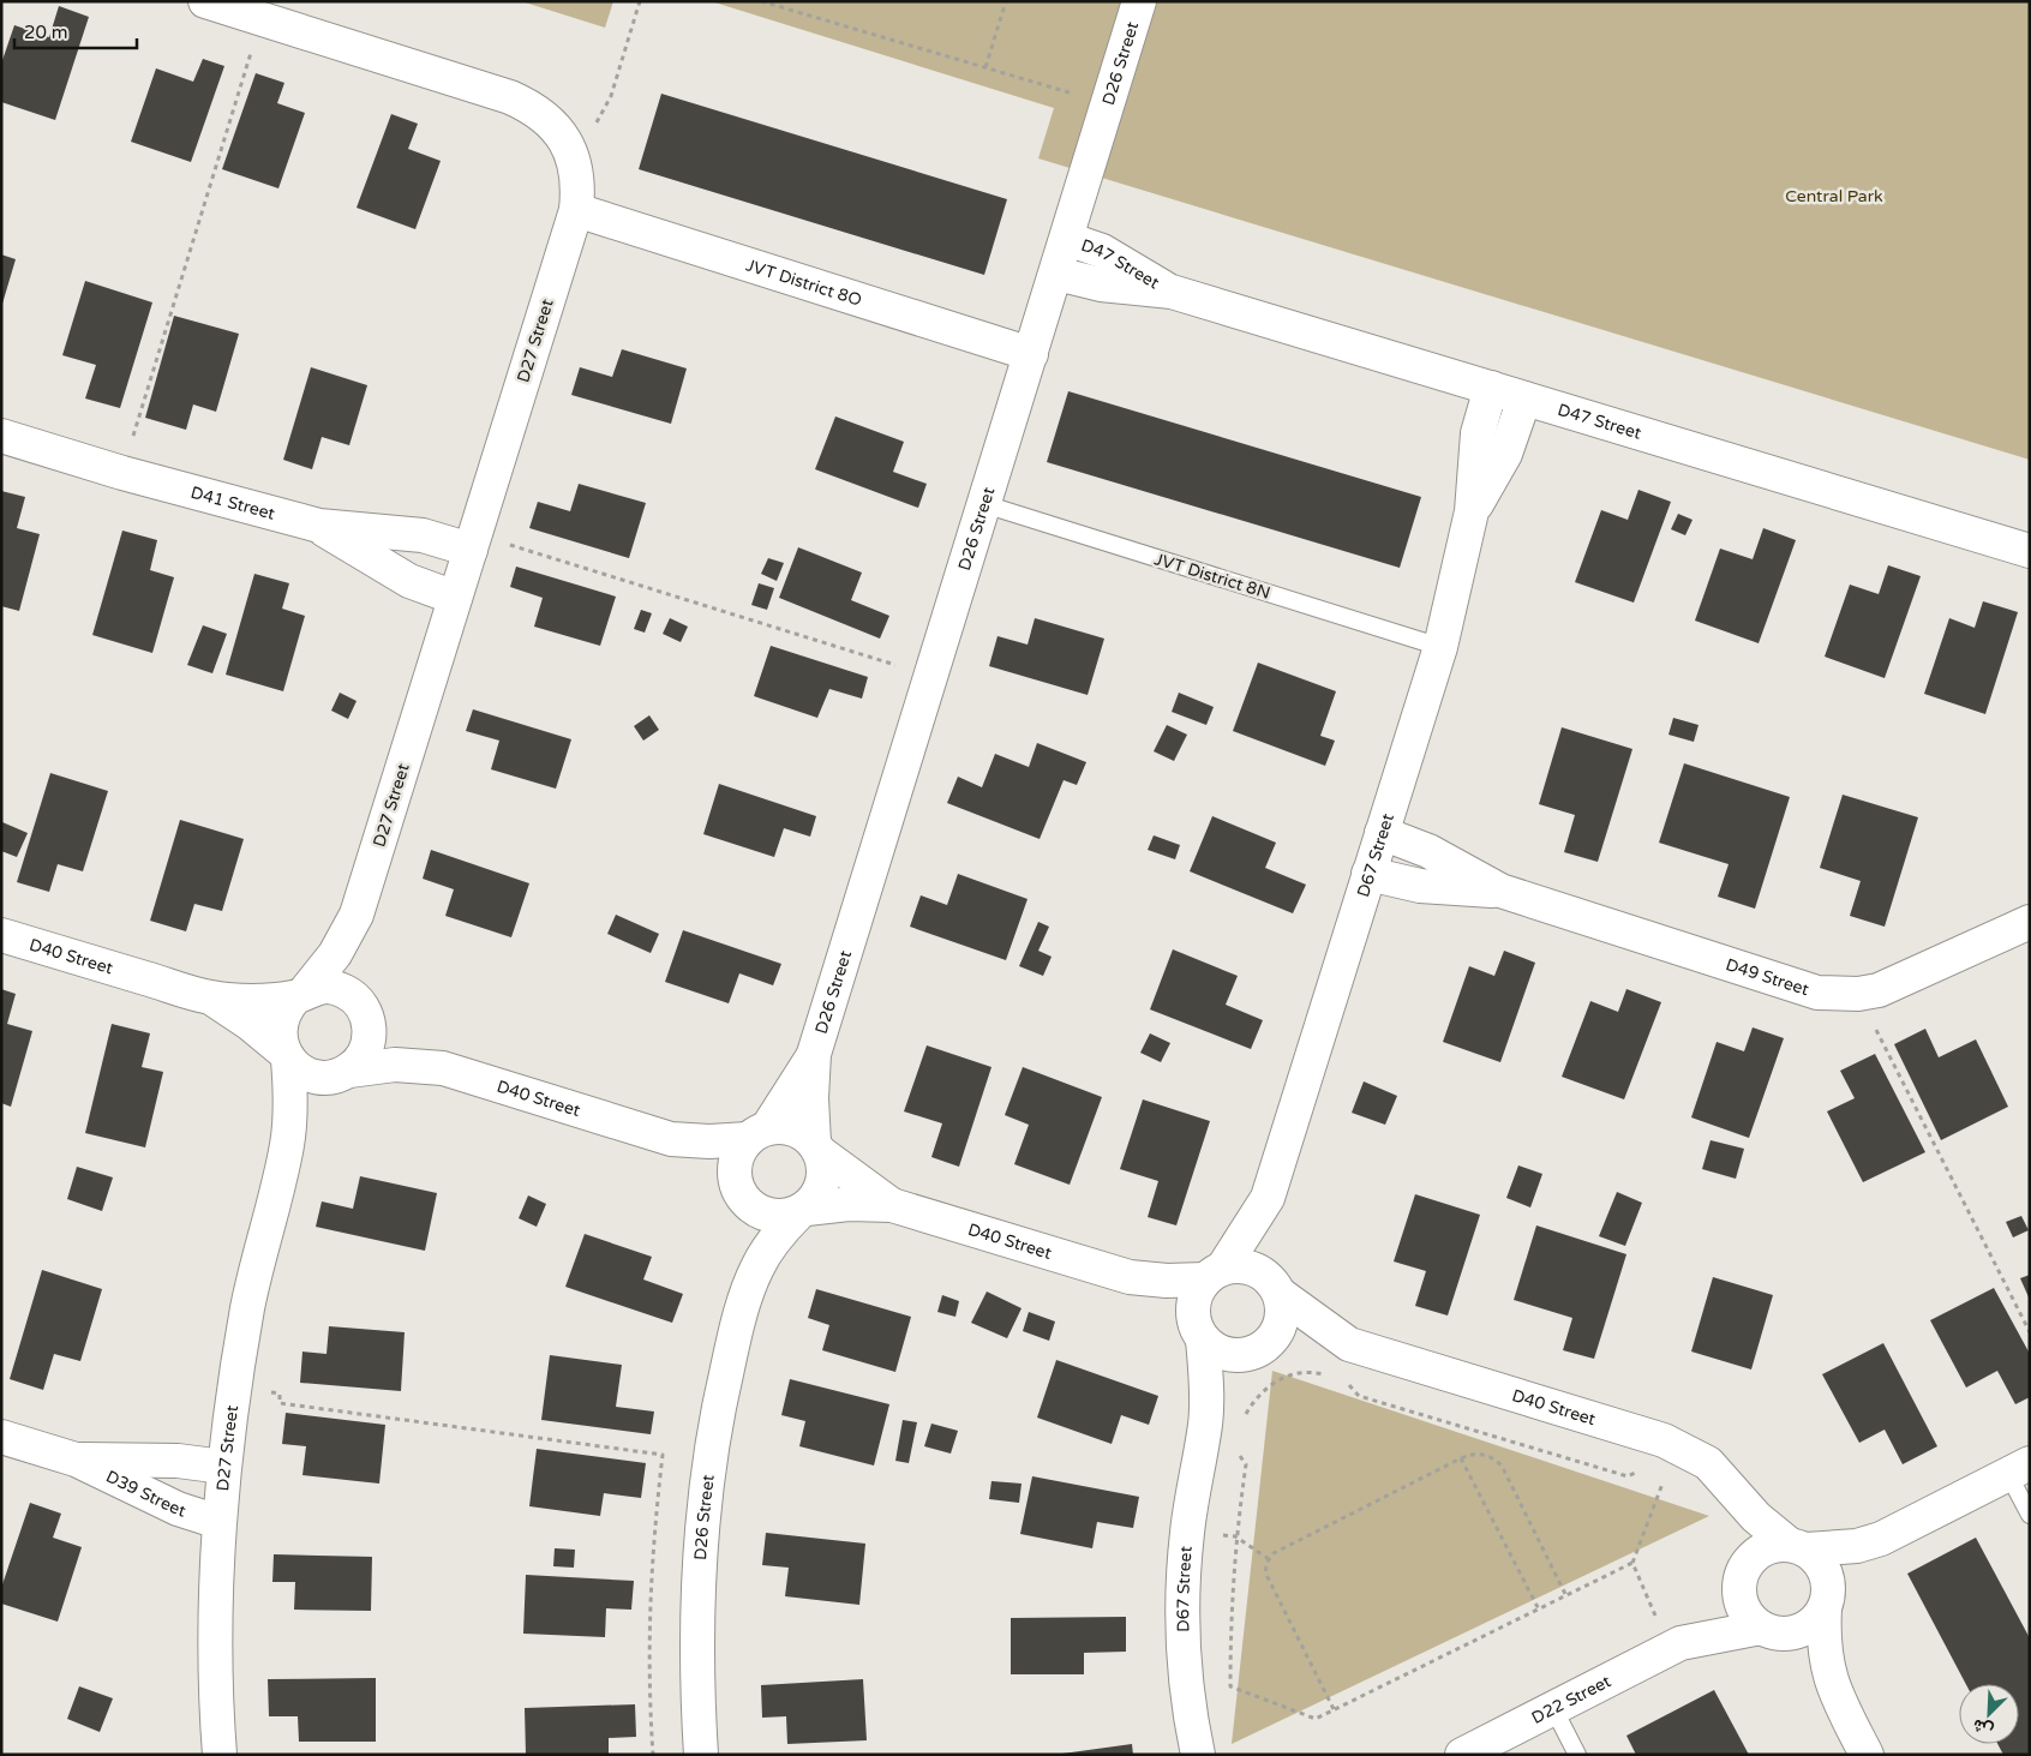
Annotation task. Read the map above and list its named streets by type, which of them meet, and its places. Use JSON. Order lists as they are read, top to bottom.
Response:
{
  "streets": {
    "street": [
      "D26 Street",
      "D47 Street",
      "JVT District 8O",
      "D27 Street",
      "D41 Street",
      "D67 Street",
      "D40 Street",
      "D49 Street",
      "D39 Street",
      "D22 Street"
    ],
    "lane": ["JVT District 8N"]
  },
  "crossings": [
    ["D26 Street", "D47 Street"],
    ["D26 Street", "JVT District 8O"],
    ["D26 Street", "JVT District 8N"],
    ["D26 Street", "D40 Street"],
    ["D47 Street", "D67 Street"],
    ["JVT District 8O", "D27 Street"],
    ["D27 Street", "D41 Street"],
    ["D27 Street", "D40 Street"],
    ["D27 Street", "D39 Street"],
    ["JVT District 8N", "D67 Street"],
    ["D67 Street", "D40 Street"],
    ["D67 Street", "D49 Street"],
    ["D40 Street", "D22 Street"]
  ],
  "parks": ["Central Park"],
  "scale_bar": "20 m",
  "north": "bottom left"
}
